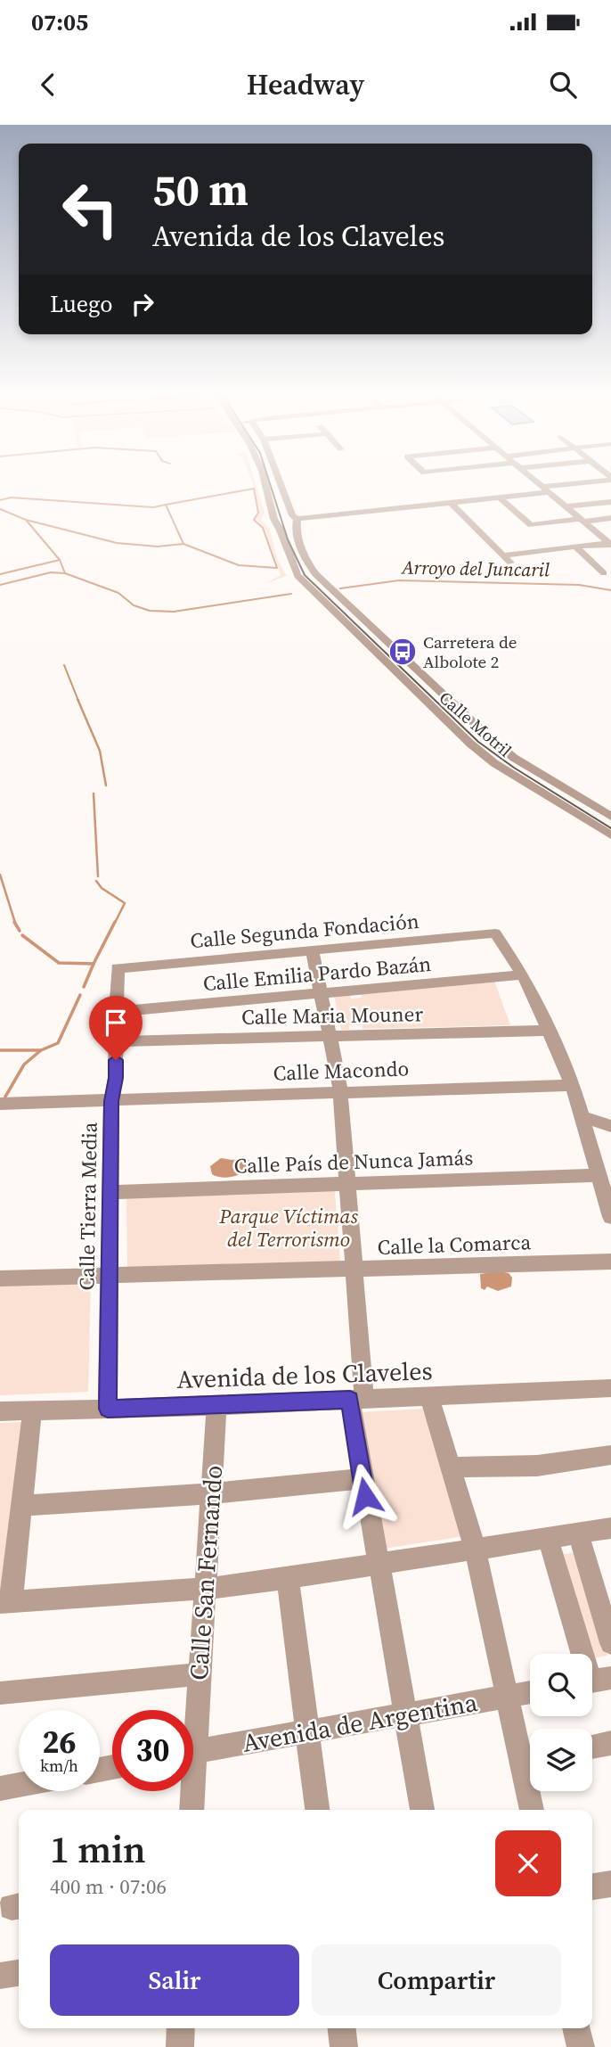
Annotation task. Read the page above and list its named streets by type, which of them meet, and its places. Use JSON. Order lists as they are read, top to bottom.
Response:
{
  "streets": {
    "street": [
      "Calle Motril",
      "Calle Segunda Fondación",
      "Calle Emilia Pardo Bazán",
      "Calle Maria Mouner",
      "Calle Macondo",
      "Calle País de Nunca Jamás",
      "Calle Tierra Media",
      "Calle la Comarca",
      "Avenida de los Claveles",
      "Calle San Fernando",
      "Avenida de Argentina"
    ]
  },
  "crossings": [
    ["Calle Segunda Fondación", "Calle Emilia Pardo Bazán"],
    ["Calle Segunda Fondación", "Calle Tierra Media"],
    ["Calle Emilia Pardo Bazán", "Calle Tierra Media"],
    ["Calle Maria Mouner", "Calle Tierra Media"],
    ["Calle Macondo", "Calle Tierra Media"],
    ["Calle País de Nunca Jamás", "Calle Tierra Media"],
    ["Calle Tierra Media", "Calle la Comarca"],
    ["Calle Tierra Media", "Avenida de los Claveles"],
    ["Avenida de los Claveles", "Calle San Fernando"]
  ],
  "water": ["Arroyo del Juncaril"],
  "parks": ["Parque Víctimas del Terrorismo"],
  "places": {
    "bus stop": ["Carretera de Albolote 2"]
  },
  "page": {
    "status": "07:05",
    "header": "Headway",
    "turn": ["50 m", "Avenida de los Claveles"],
    "then": "Luego",
    "speed": "26 km/h",
    "limit": "30",
    "heading": ["1 min", "400 m · 07:06"],
    "buttons": ["Salir", "Compartir"]
  }
}
